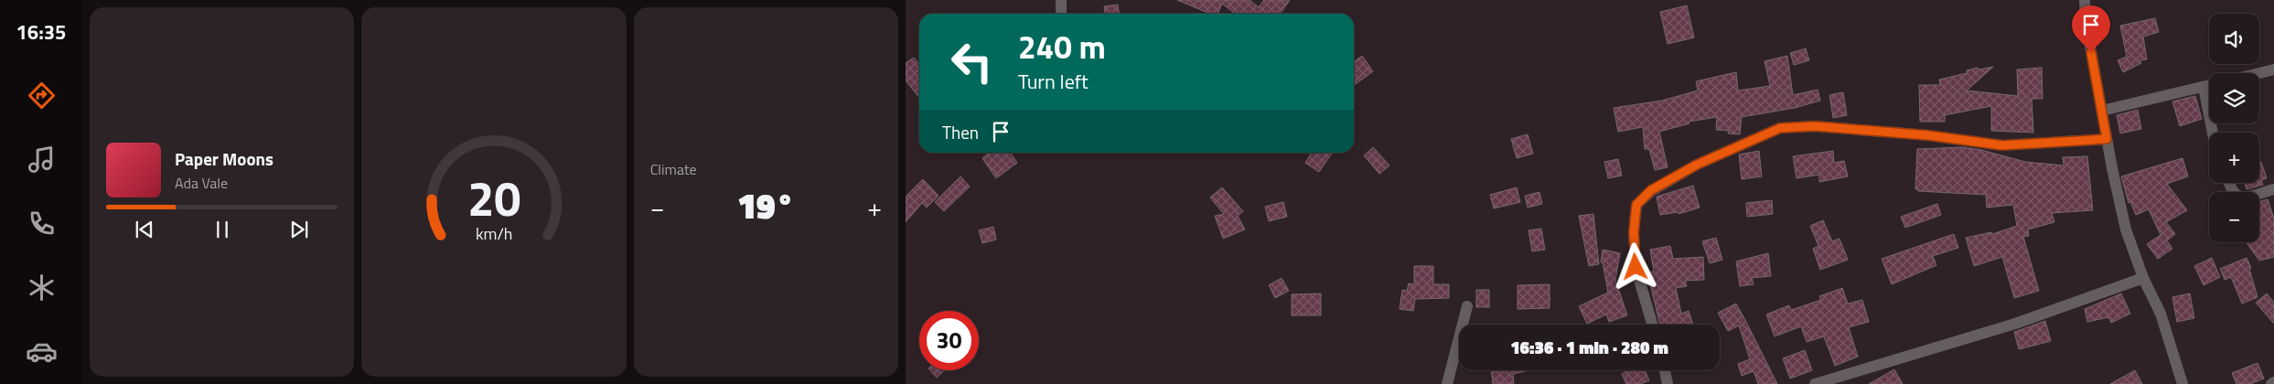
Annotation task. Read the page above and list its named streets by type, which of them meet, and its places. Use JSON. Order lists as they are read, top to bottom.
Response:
{
  "page": {
    "tabs": "16:35",
    "tile": "Climate",
    "map_buttons": ["+", "−"],
    "turn": ["240 m", "Turn left"],
    "then": "Then",
    "song": ["Paper Moons", "Ada Vale"],
    "heat": ["−", "19°", "+"],
    "limit": "30",
    "trip": "16:36 · 1 min · 280 m",
    "gauge": ["20", "km/h"]
  }
}
